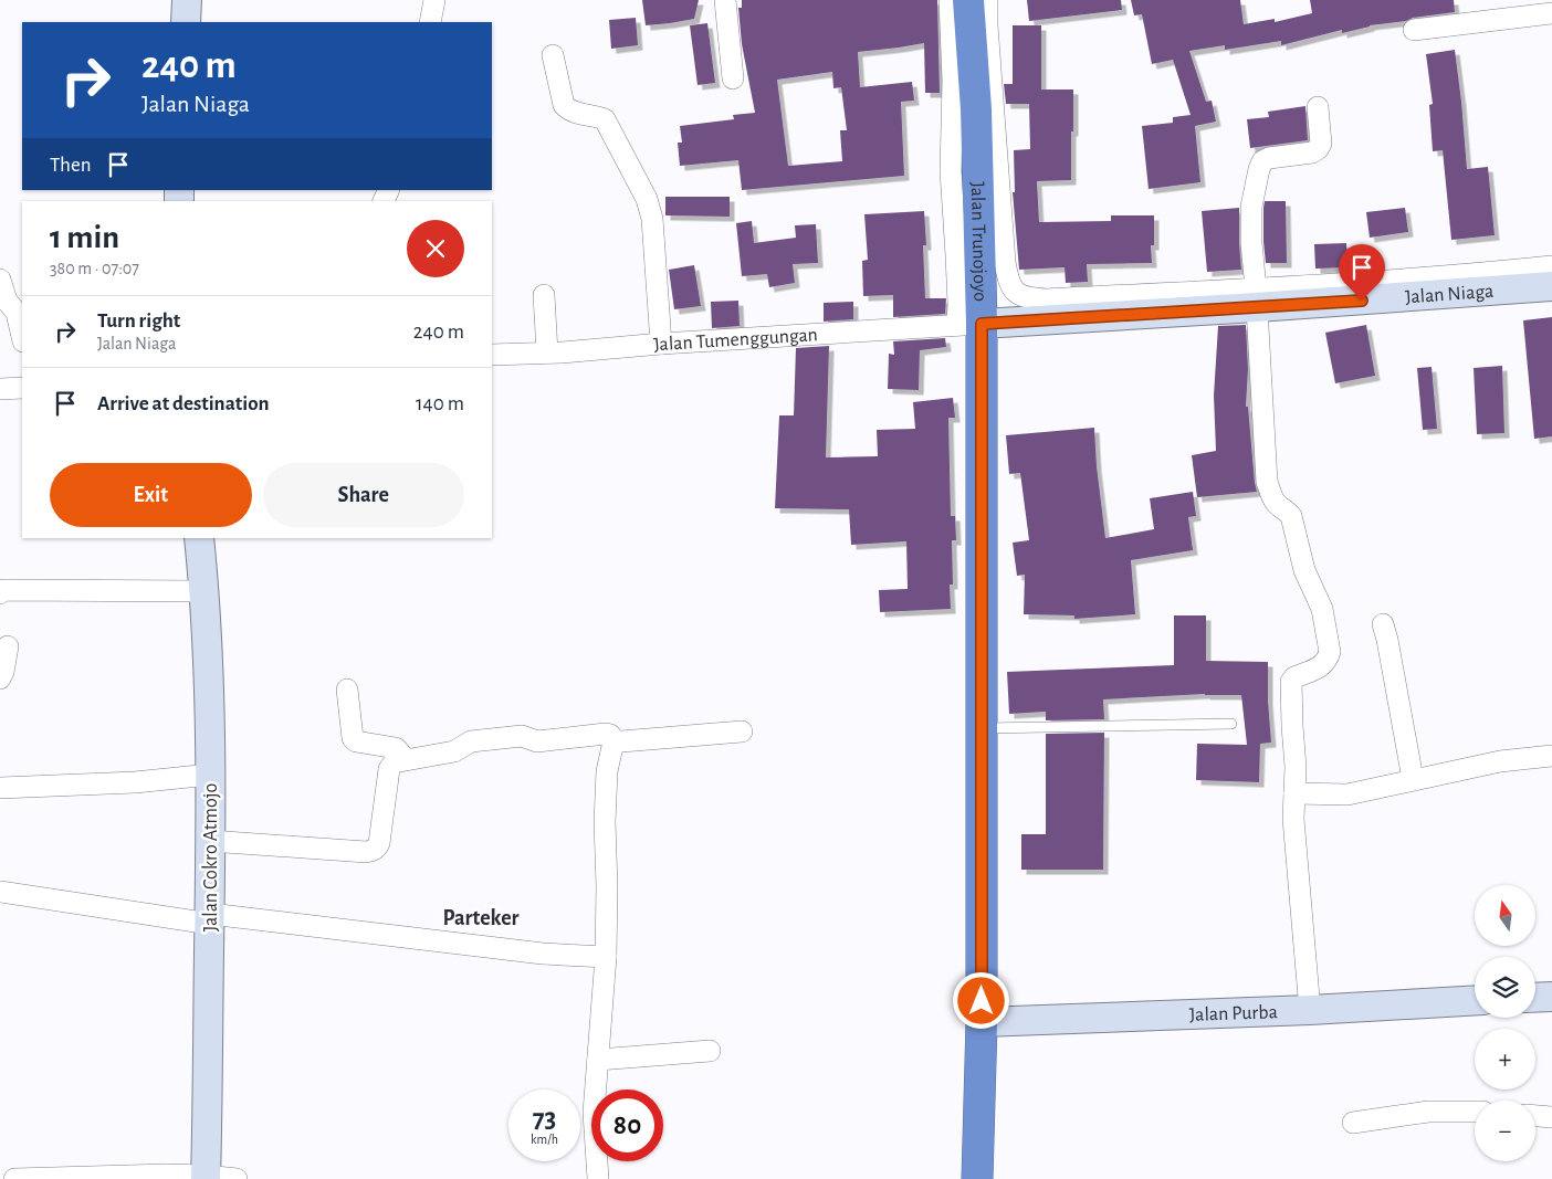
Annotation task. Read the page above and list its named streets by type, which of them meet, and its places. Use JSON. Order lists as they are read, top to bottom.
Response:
{
  "streets": {
    "highway": ["Jalan Trunojoyo"],
    "street": [
      "Jalan Niaga",
      "Jalan Tumenggungan",
      "Jalan Cokro Atmojo",
      "Jalan Purba"
    ]
  },
  "crossings": [
    ["Jalan Trunojoyo", "Jalan Niaga"],
    ["Jalan Trunojoyo", "Jalan Tumenggungan"],
    ["Jalan Trunojoyo", "Jalan Purba"],
    ["Jalan Niaga", "Jalan Tumenggungan"]
  ],
  "districts": ["Parteker"],
  "north": "top",
  "page": {
    "turn": ["240 m", "Jalan Niaga"],
    "then": "Then",
    "heading": ["1 min", "380 m · 07:07"],
    "list": [
      {
        "name": "Turn right",
        "note": "Jalan Niaga",
        "value": "240 m"
      },
      {
        "name": "Arrive at destination",
        "value": "140 m"
      }
    ],
    "buttons": ["Exit", "Share"],
    "map_buttons": ["+", "−"],
    "speed": "73 km/h",
    "limit": "80"
  }
}
